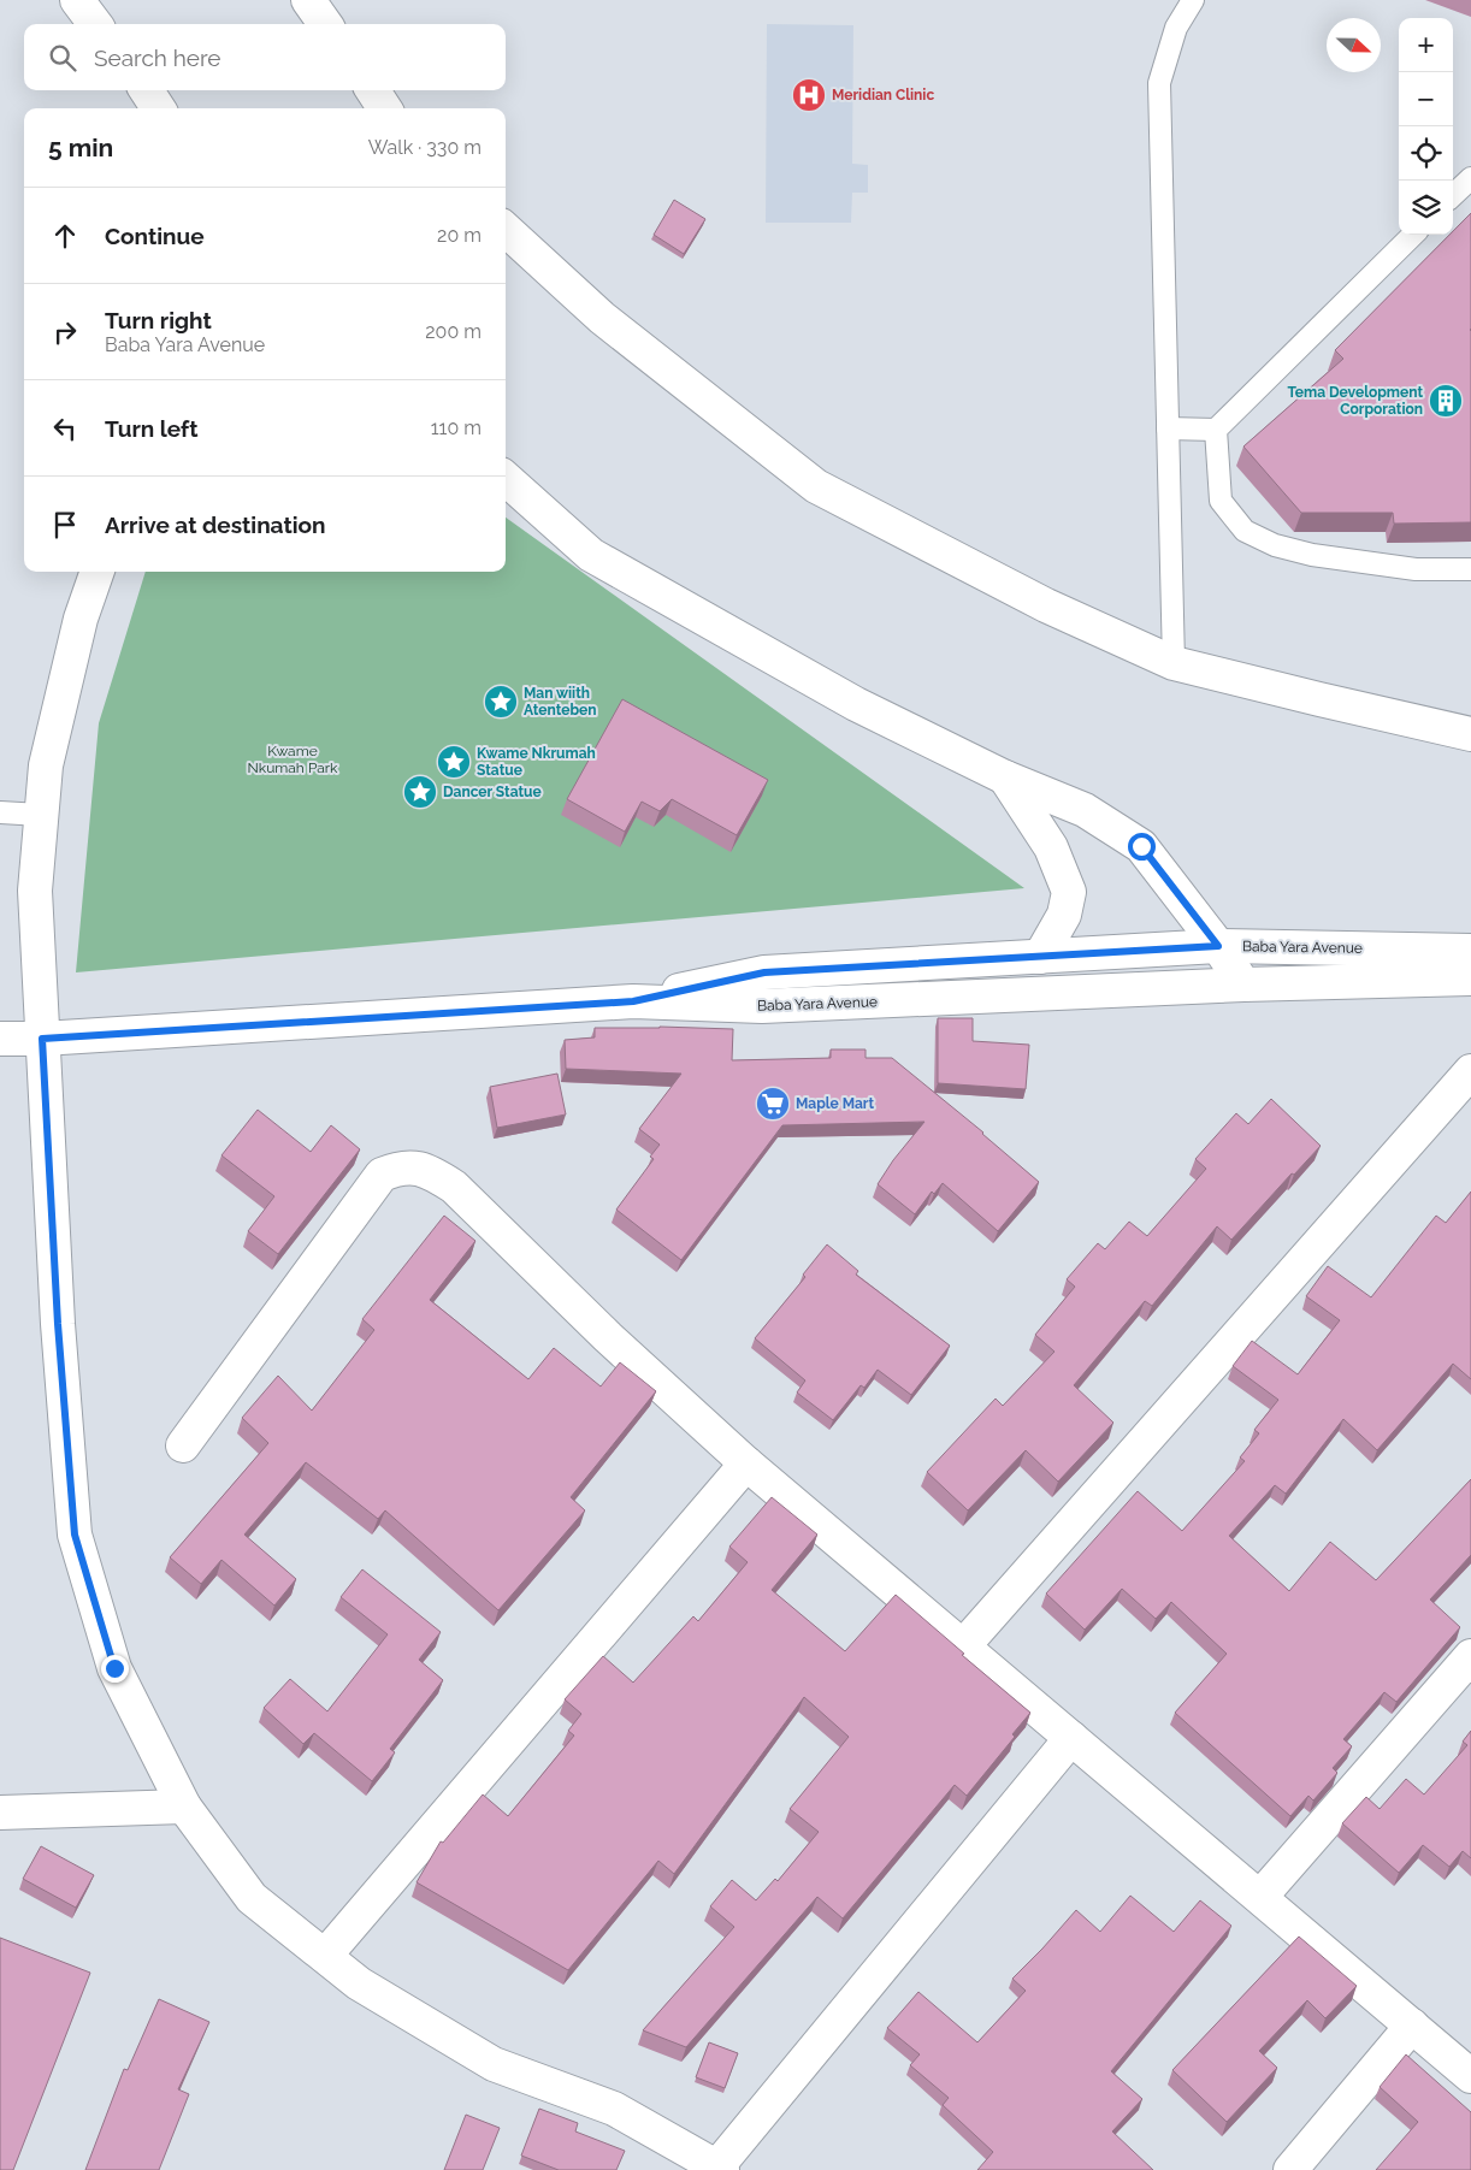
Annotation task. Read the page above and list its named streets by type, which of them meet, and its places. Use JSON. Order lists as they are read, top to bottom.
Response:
{
  "streets": {
    "street": ["Baba Yara Avenue"]
  },
  "parks": ["Kwame Nkumah Park"],
  "places": {
    "hospital": ["Meridian Clinic"],
    "building": ["Tema Development Corporation"],
    "place": ["Man wiith Atenteben", "Kwame Nkrumah Statue", "Dancer Statue"],
    "supermarket": ["Maple Mart"]
  },
  "north": "right",
  "page": {
    "map_buttons": ["+", "−"],
    "search": "Search here",
    "heading": ["5 min", "Walk · 330 m"],
    "list": [
      ["Continue", "20 m"],
      ["Turn right", "Baba Yara Avenue", "200 m"],
      ["Turn left", "110 m"],
      "Arrive at destination"
    ]
  }
}
